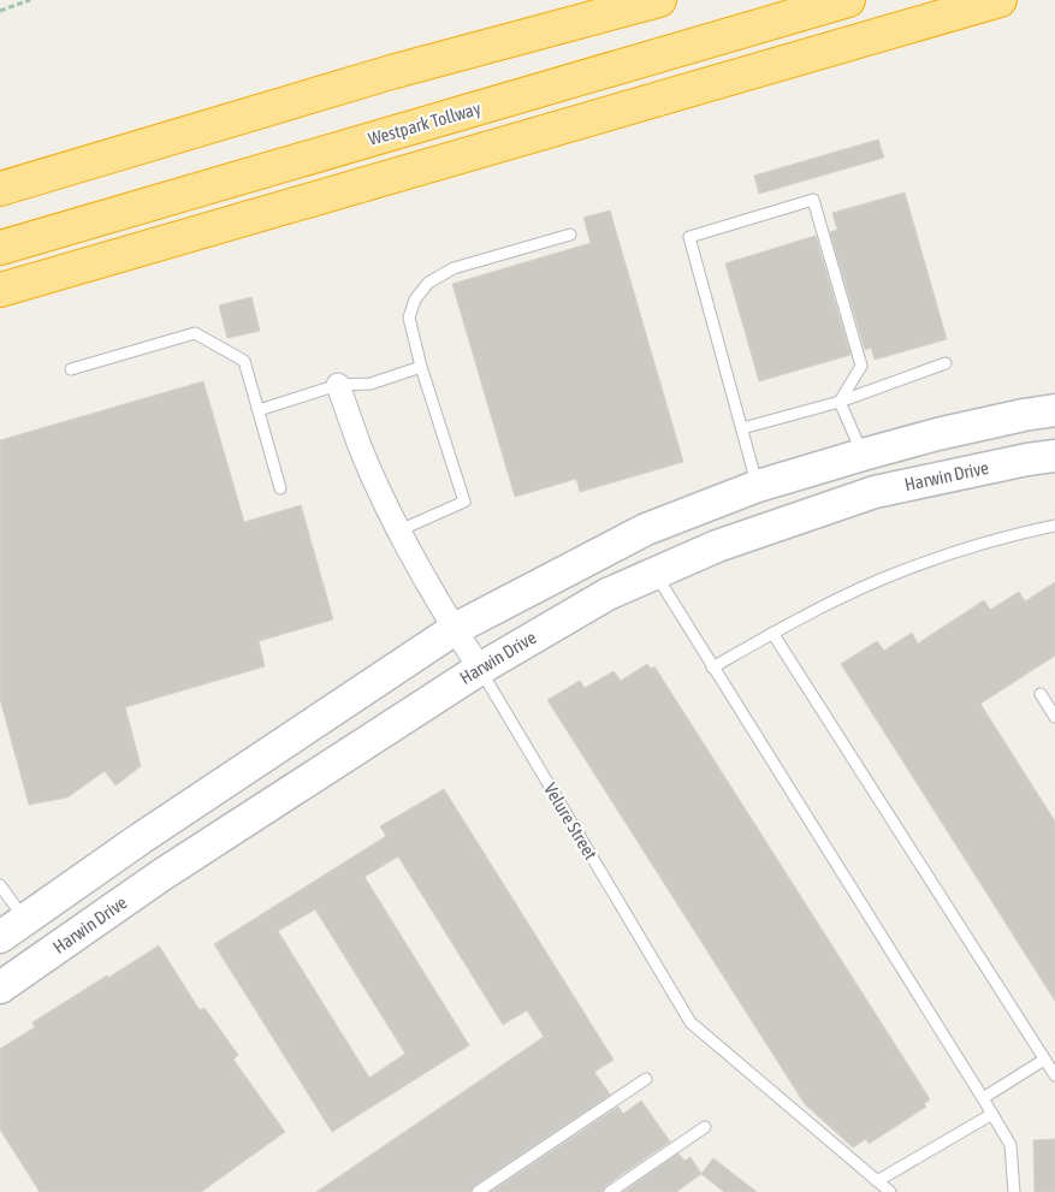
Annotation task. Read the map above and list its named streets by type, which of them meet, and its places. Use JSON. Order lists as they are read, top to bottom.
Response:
{
  "streets": {
    "highway": ["Westpark Tollway"],
    "main road": ["Harwin Drive"],
    "street": ["Velure Street"]
  },
  "crossings": [
    ["Harwin Drive", "Velure Street"]
  ]
}
